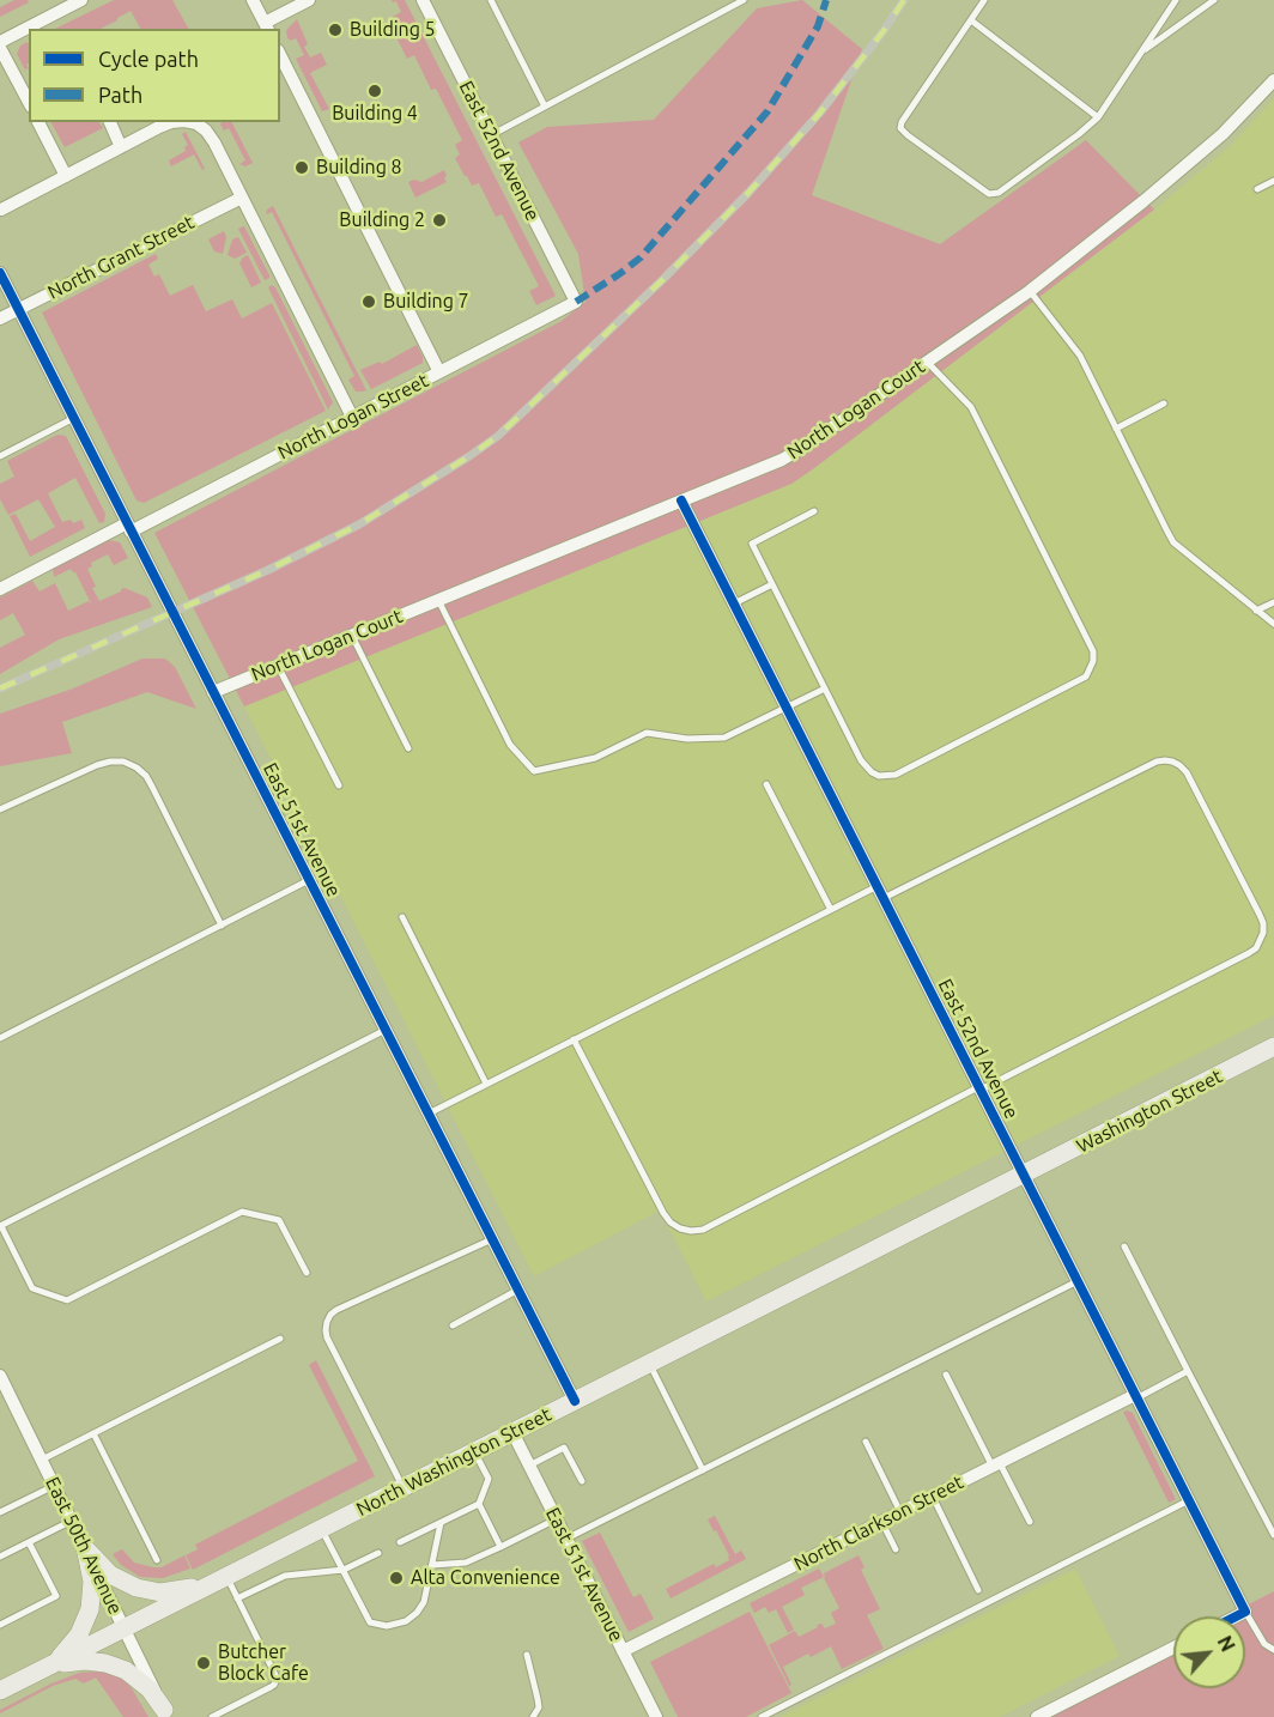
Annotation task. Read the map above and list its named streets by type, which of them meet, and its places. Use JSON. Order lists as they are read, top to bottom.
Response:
{
  "streets": {
    "main road": ["Washington Street", "North Washington Street"],
    "street": [
      "East 52nd Avenue",
      "North Grant Street",
      "North Logan Court",
      "North Logan Street",
      "East 51st Avenue",
      "North Clarkson Street",
      "East 50th Avenue"
    ]
  },
  "crossings": [
    ["East 52nd Avenue", "North Logan Court"],
    ["East 52nd Avenue", "North Logan Street"],
    ["East 52nd Avenue", "Washington Street"],
    ["East 52nd Avenue", "North Washington Street"],
    ["East 52nd Avenue", "North Clarkson Street"],
    ["North Grant Street", "East 51st Avenue"],
    ["North Logan Court", "East 51st Avenue"],
    ["North Logan Street", "East 51st Avenue"],
    ["East 51st Avenue", "North Washington Street"],
    ["East 51st Avenue", "North Clarkson Street"],
    ["Washington Street", "North Washington Street"],
    ["North Washington Street", "East 50th Avenue"]
  ],
  "places": [
    "Building 5",
    "Building 4",
    "Building 8",
    "Building 2",
    "Building 7",
    "Alta Convenience",
    "Butcher Block Cafe"
  ],
  "legend": ["Cycle path", "Path"],
  "north": "top right"
}
